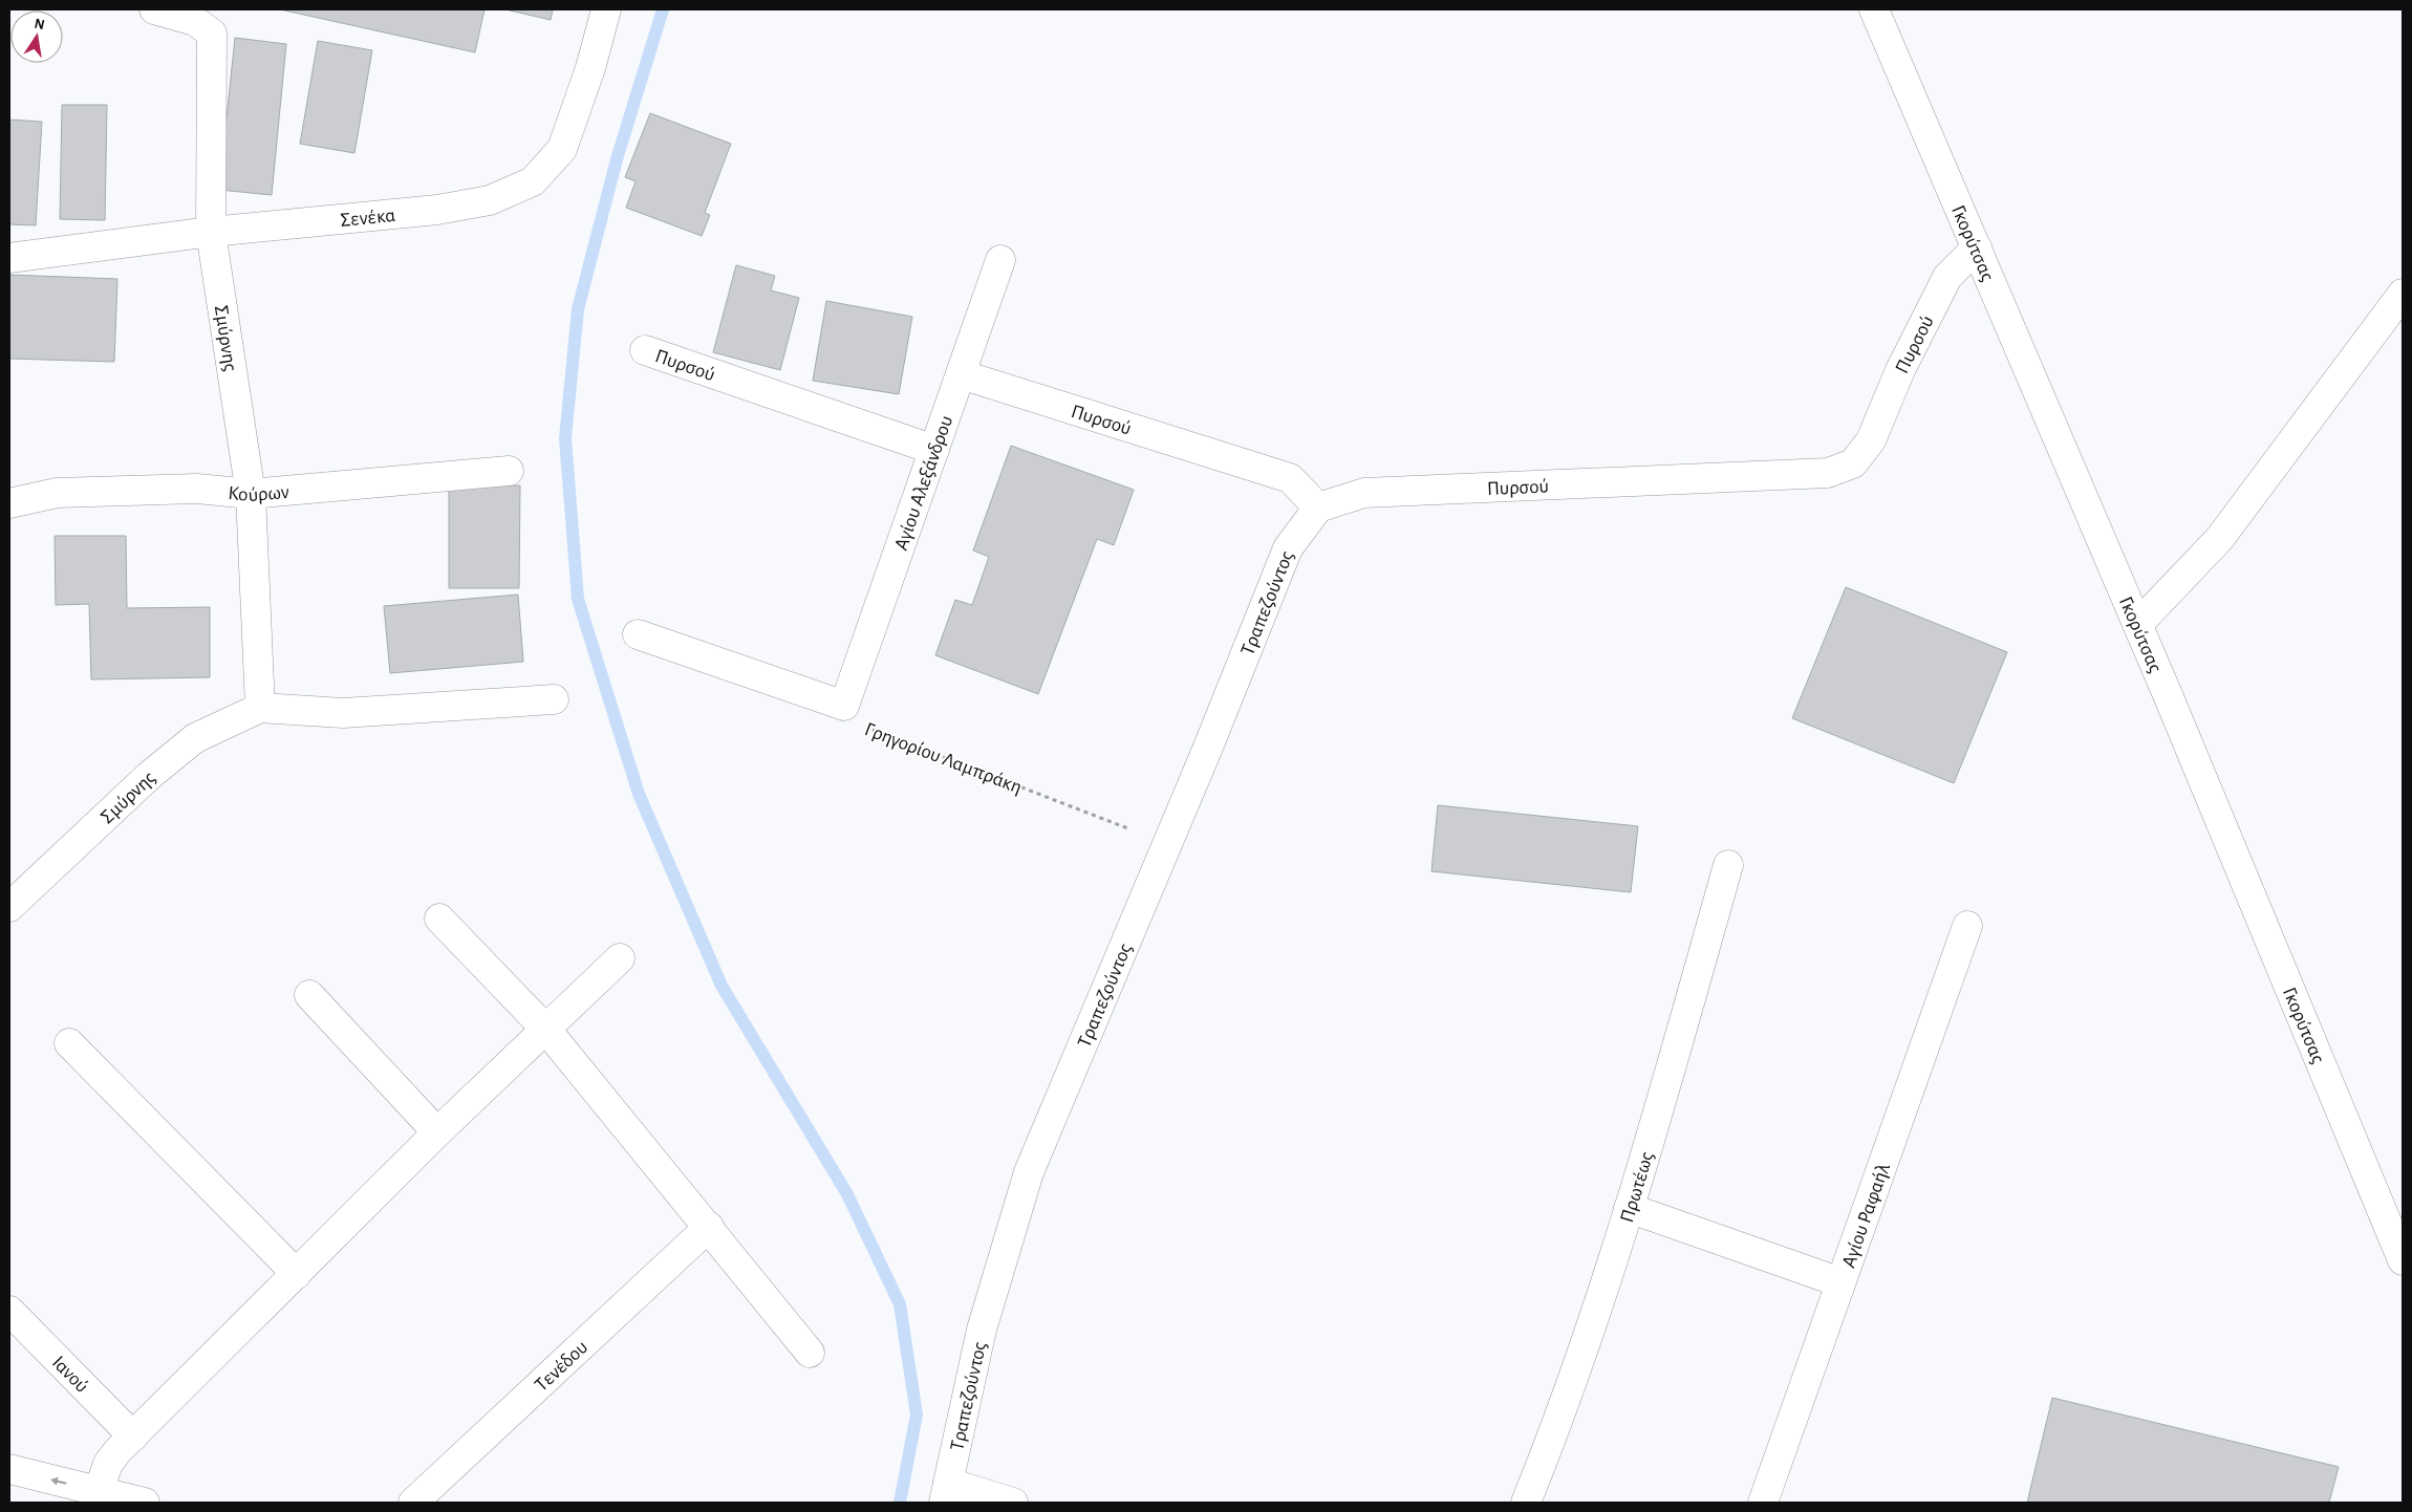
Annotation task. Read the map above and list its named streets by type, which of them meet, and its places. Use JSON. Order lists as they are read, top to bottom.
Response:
{
  "streets": {
    "street": [
      "Σενέκα",
      "Γκορύτσας",
      "Σμύρνης",
      "Πυρσού",
      "Αγίου Αλεξάνδρου",
      "Κούρων",
      "Τραπεζούντος",
      "Γρηγορίου Λαμπράκη",
      "Πρωτέως",
      "Αγίου Ραφαήλ",
      "Τενέδου",
      "Ιανού"
    ]
  },
  "crossings": [
    ["Σενέκα", "Σμύρνης"],
    ["Γκορύτσας", "Πυρσού"],
    ["Σμύρνης", "Κούρων"],
    ["Πυρσού", "Αγίου Αλεξάνδρου"],
    ["Πυρσού", "Τραπεζούντος"],
    ["Αγίου Αλεξάνδρου", "Γρηγορίου Λαμπράκη"],
    ["Τραπεζούντος", "Γρηγορίου Λαμπράκη"]
  ],
  "north": "top"
}
